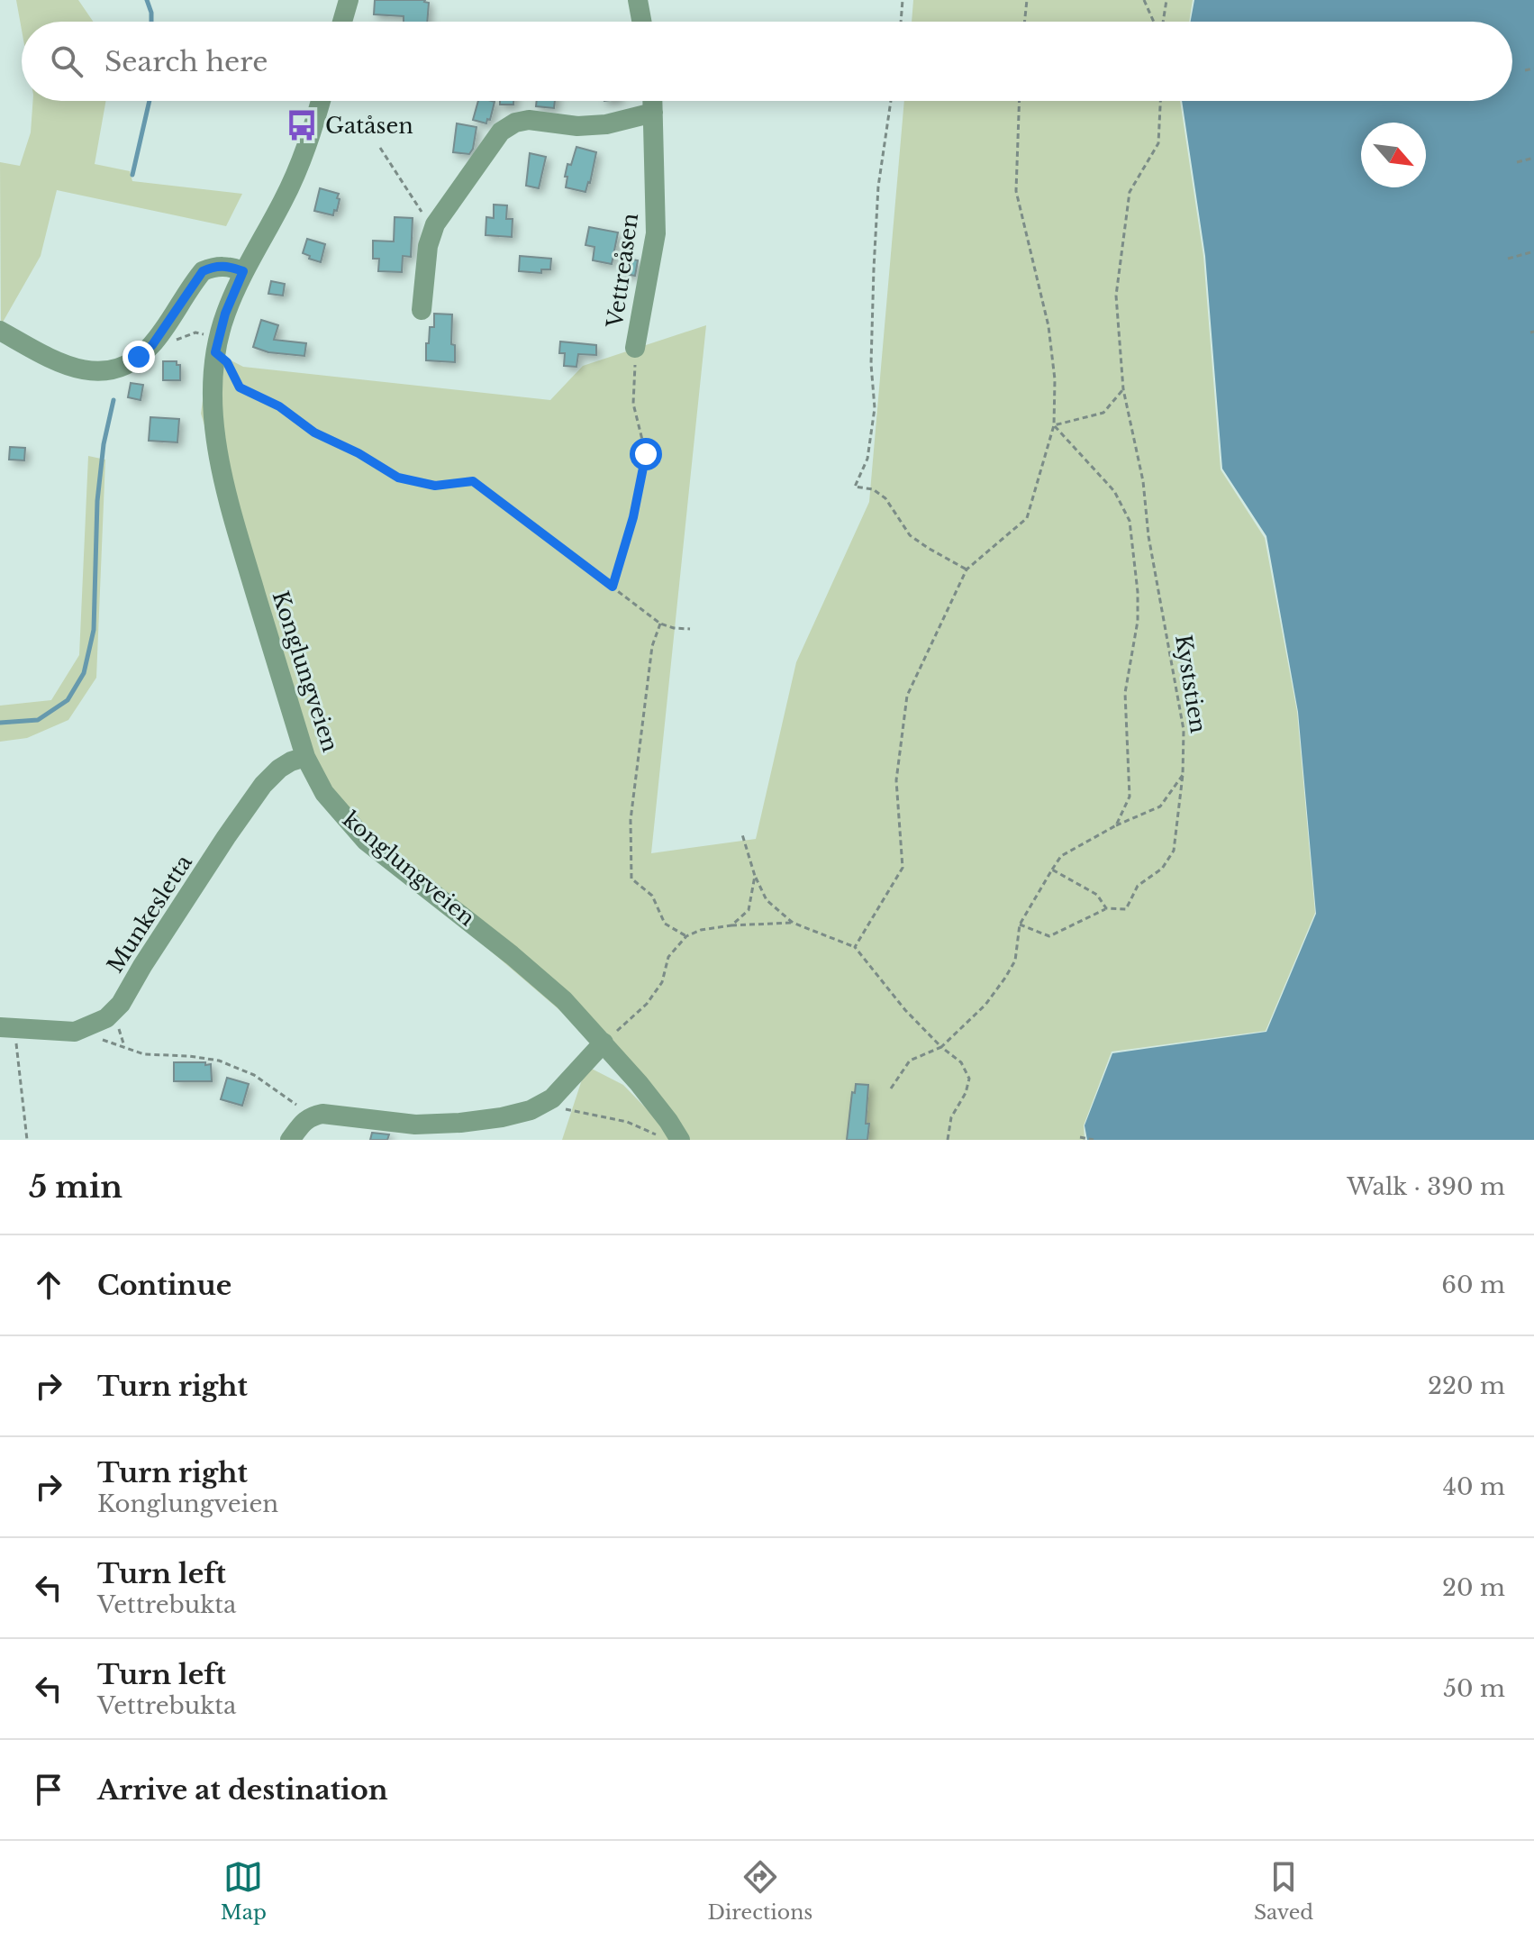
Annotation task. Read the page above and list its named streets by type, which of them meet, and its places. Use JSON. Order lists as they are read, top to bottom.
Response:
{
  "streets": {
    "street": ["Vettreåsen", "Konglungveien", "Munkesletta"],
    "path": ["Kyststien"]
  },
  "crossings": [
    ["Konglungveien", "Munkesletta"]
  ],
  "places": {
    "bus stop": ["Gatåsen"]
  },
  "north": "bottom right",
  "page": {
    "search": "Search here",
    "heading": ["5 min", "Walk · 390 m"],
    "list": [
      ["Continue", "60 m"],
      ["Turn right", "220 m"],
      ["Turn right", "Konglungveien", "40 m"],
      ["Turn left", "Vettrebukta", "20 m"],
      ["Turn left", "Vettrebukta", "50 m"],
      "Arrive at destination"
    ],
    "nav": ["Map", "Directions", "Saved"]
  }
}
